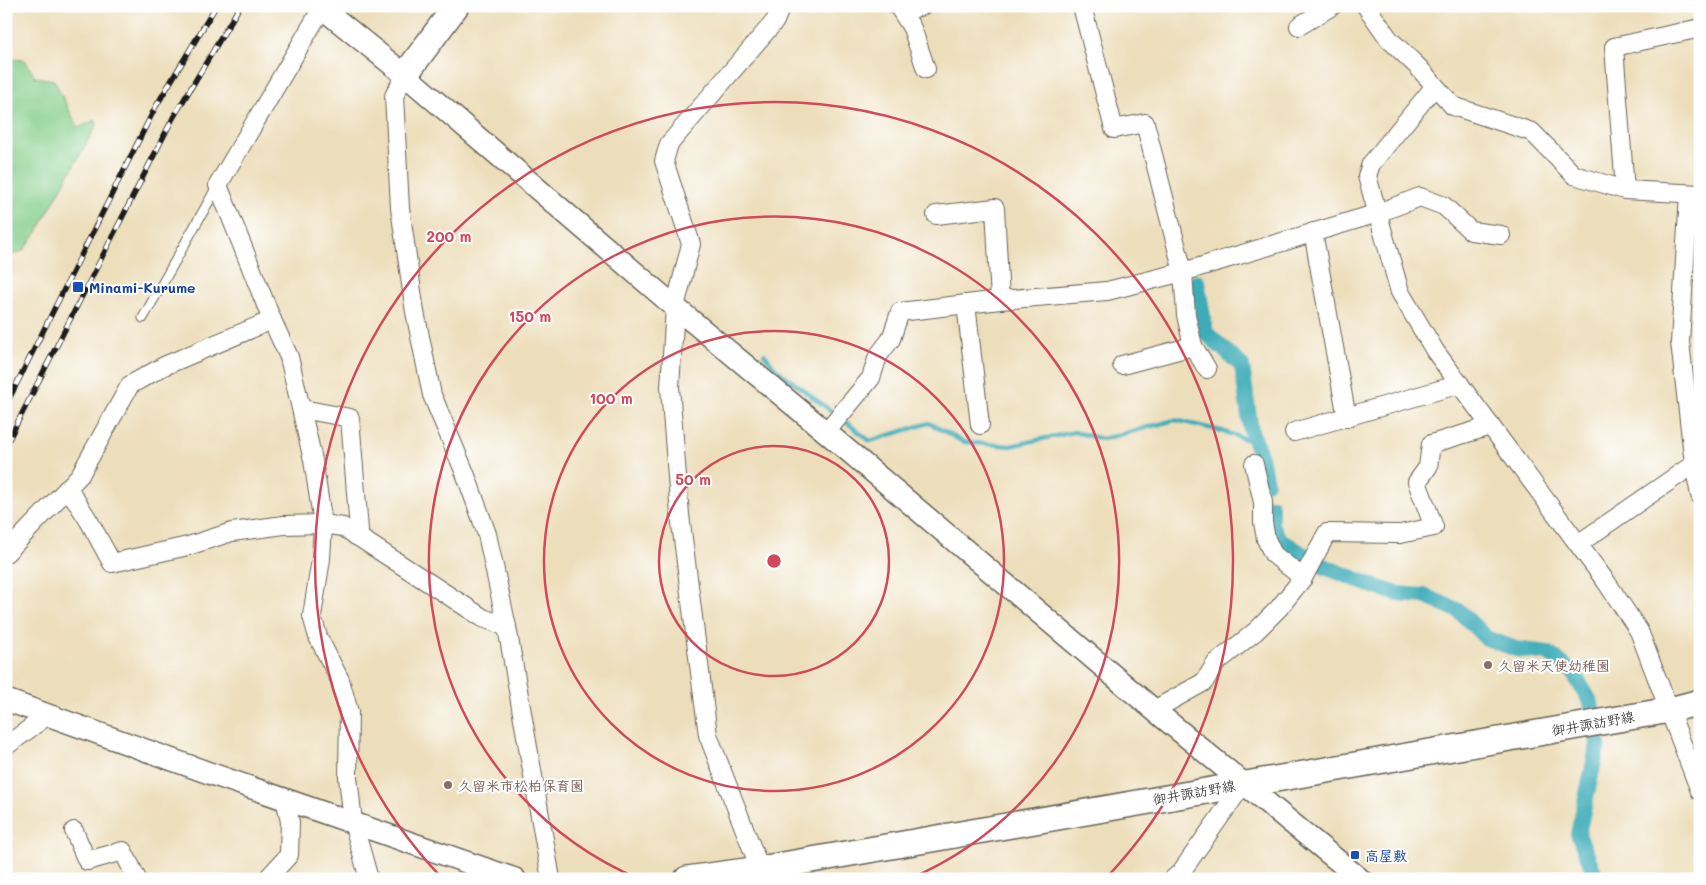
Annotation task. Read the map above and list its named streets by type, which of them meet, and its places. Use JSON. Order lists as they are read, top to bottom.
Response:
{
  "streets": {
    "main road": ["御井諏訪野線"]
  },
  "places": {
    "transit": ["Minami-Kurume", "高屋敷"],
    "other": ["久留米天使幼稚園", "久留米市松柏保育園"]
  },
  "rings": [
    "200 m",
    "150 m",
    "100 m",
    "50 m"
  ]
}
